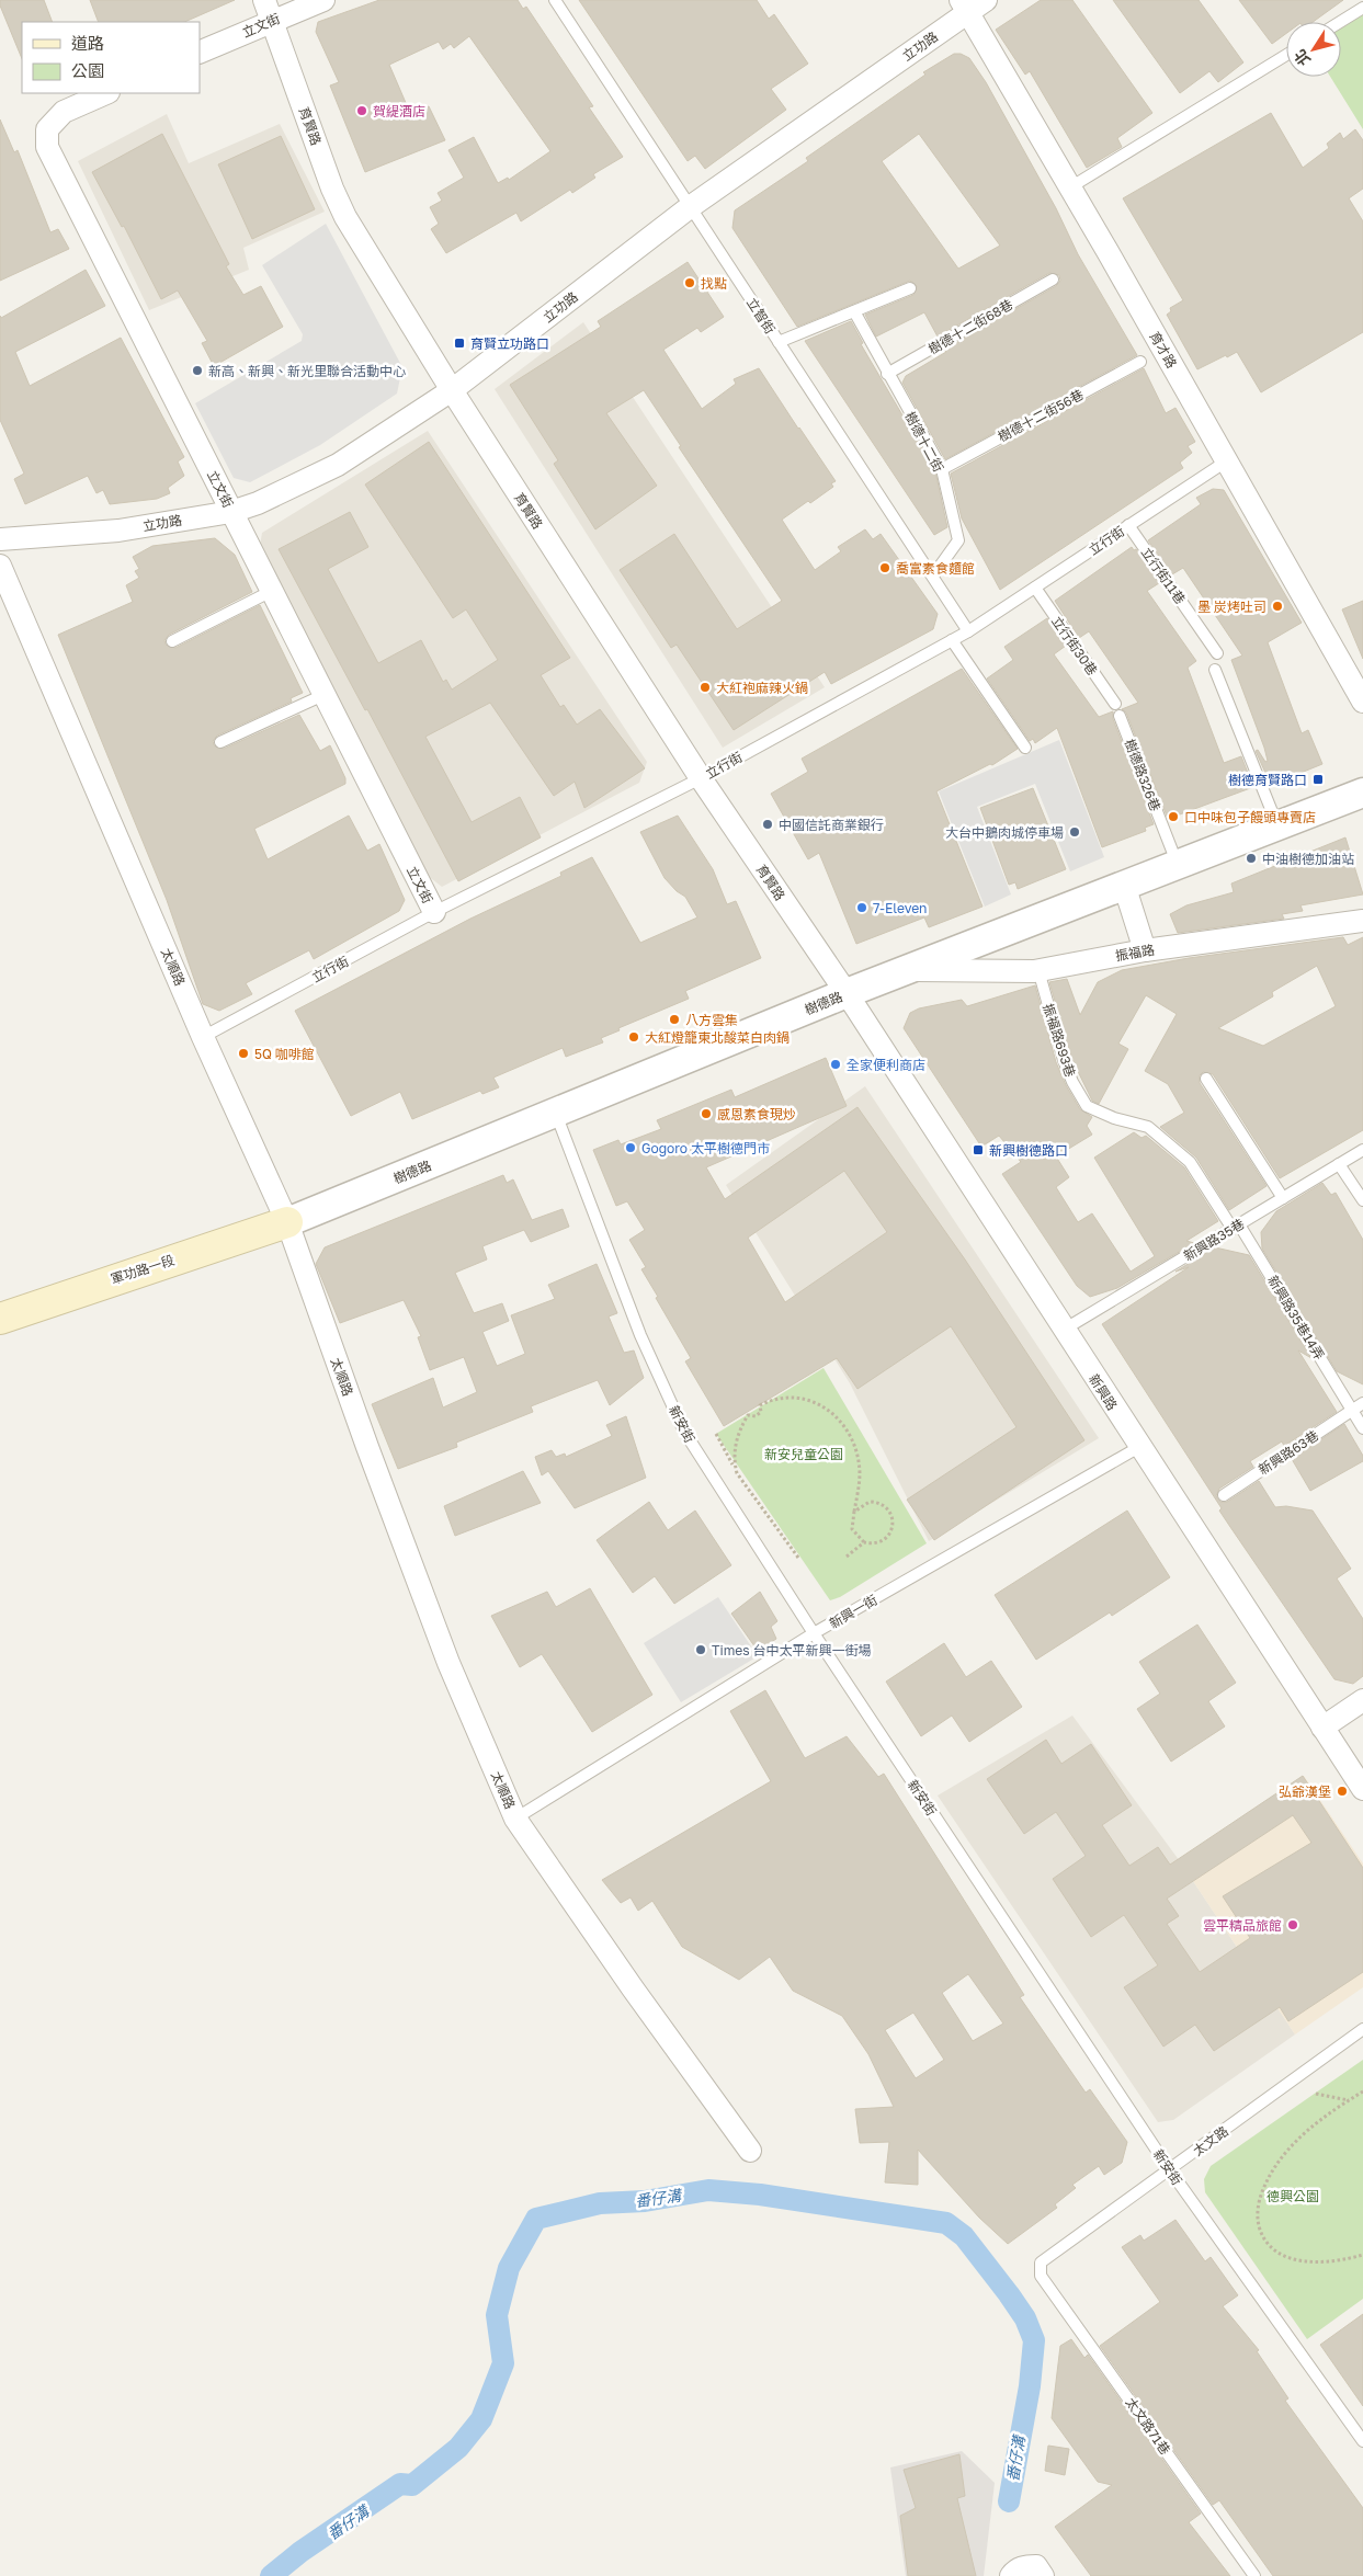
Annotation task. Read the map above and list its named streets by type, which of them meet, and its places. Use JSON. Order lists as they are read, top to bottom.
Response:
{
  "streets": {
    "main road": ["軍功路一段"],
    "street": [
      "立文街",
      "立功路",
      "育賢路",
      "育才路",
      "振福路",
      "太順路",
      "樹德路",
      "新興路"
    ],
    "lane": [
      "立智街",
      "樹德十二街68巷",
      "樹德十二街56巷",
      "樹德十二街",
      "立行街",
      "立行街11巷",
      "立行街30巷",
      "樹德路326巷",
      "振福路693巷",
      "新興路35巷",
      "新興路35巷14弄",
      "新安街",
      "新興路63巷",
      "新興一街",
      "太文路",
      "太文路71巷"
    ]
  },
  "crossings": [
    ["立文街", "立功路"],
    ["立文街", "育賢路"],
    ["立文街", "立行街"],
    ["立功路", "育賢路"],
    ["立功路", "立智街"],
    ["立功路", "育才路"],
    ["育賢路", "立行街"],
    ["育賢路", "樹德路"],
    ["育賢路", "新興路"],
    ["立智街", "樹德十二街"],
    ["立智街", "立行街"],
    ["樹德十二街68巷", "樹德十二街"],
    ["育才路", "立行街"],
    ["樹德十二街56巷", "樹德十二街"],
    ["立行街", "立行街11巷"],
    ["立行街", "立行街30巷"],
    ["立行街", "太順路"],
    ["樹德路326巷", "樹德路"],
    ["振福路", "樹德路"],
    ["振福路", "振福路693巷"],
    ["太順路", "樹德路"],
    ["太順路", "軍功路一段"],
    ["太順路", "新興一街"],
    ["樹德路", "軍功路一段"],
    ["樹德路", "新興路"],
    ["樹德路", "新安街"],
    ["振福路693巷", "新興路35巷"],
    ["振福路693巷", "新興路35巷14弄"],
    ["新興路35巷", "新興路35巷14弄"],
    ["新興路35巷", "新興路"],
    ["新興路35巷14弄", "新興路63巷"],
    ["新興路", "新興一街"],
    ["新安街", "新興一街"],
    ["新安街", "太文路"],
    ["太文路", "太文路71巷"]
  ],
  "water": ["番仔溝"],
  "parks": ["新安兒童公園", "德興公園"],
  "places": {
    "other": [
      "賀緹酒店",
      "找點",
      "新高、新興、新光里聯合活動中心",
      "喬富素食麵館",
      "墨 炭烤吐司",
      "大紅袍麻辣火鍋",
      "口中味包子饅頭專賣店",
      "中國信託商業銀行",
      "大台中鵝肉城停車場",
      "中油樹德加油站",
      "7-Eleven",
      "八方雲集",
      "大紅燈籠東北酸菜白肉鍋",
      "5Q 咖啡館",
      "全家便利商店",
      "感恩素食現炒",
      "Gogoro 太平樹德門市",
      "Times 台中太平新興一街場",
      "弘爺漢堡",
      "雲平精品旅館"
    ],
    "transit": ["育賢立功路口", "樹德育賢路口", "新興樹德路口"]
  },
  "legend": ["道路", "公園"],
  "north": "bottom left"
}
